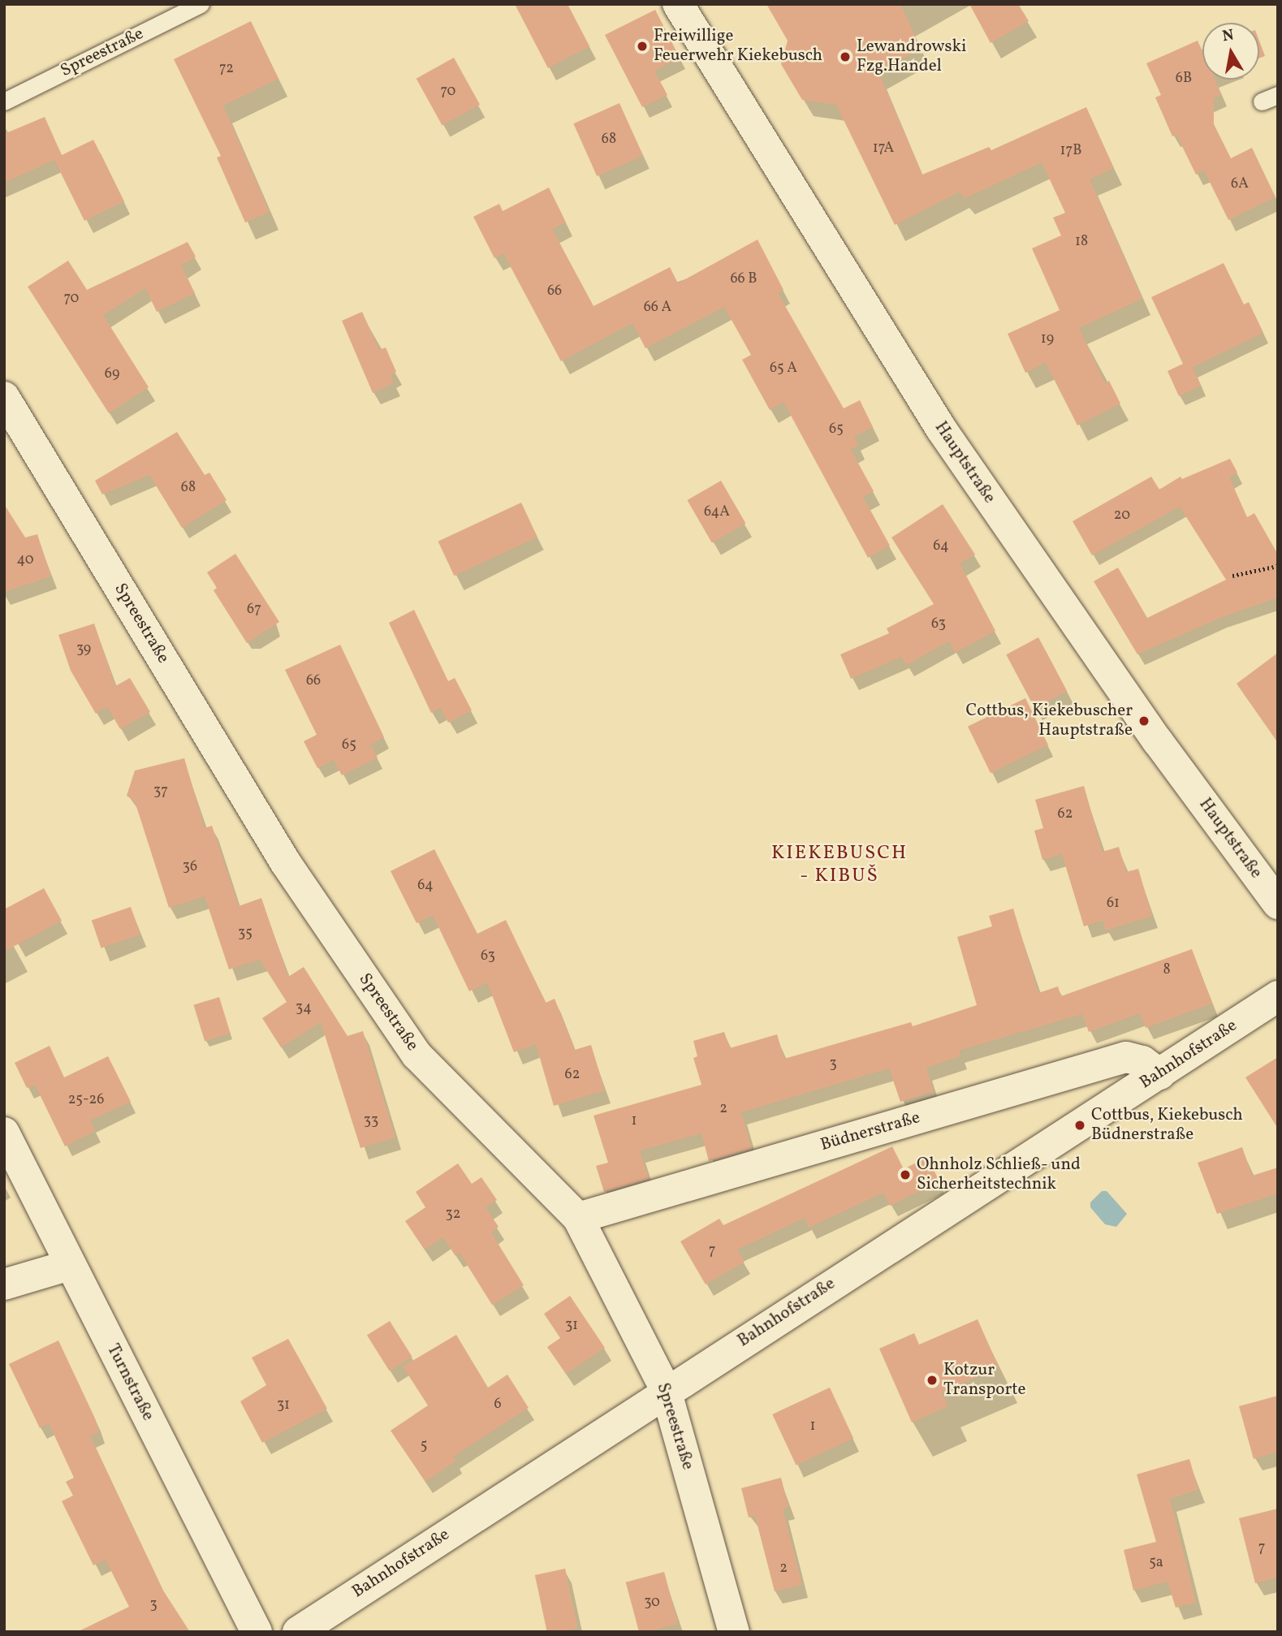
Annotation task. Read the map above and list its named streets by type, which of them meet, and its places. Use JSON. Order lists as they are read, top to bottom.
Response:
{
  "streets": {
    "street": [
      "Spreestraße",
      "Hauptstraße",
      "Bahnhofstraße",
      "Büdnerstraße",
      "Turnstraße"
    ]
  },
  "crossings": [
    ["Spreestraße", "Bahnhofstraße"],
    ["Spreestraße", "Büdnerstraße"],
    ["Bahnhofstraße", "Büdnerstraße"]
  ],
  "districts": ["KIEKEBUSCH - KIBUŠ"],
  "places": [
    "Freiwillige Feuerwehr Kiekebusch",
    "Lewandrowski Fzg.Handel",
    "Cottbus, Kiekebuscher Hauptstraße",
    "Cottbus, Kiekebusch Büdnerstraße",
    "Ohnholz Schließ- und Sicherheitstechnik",
    "Kotzur Transporte"
  ],
  "house_numbers": [
    "72",
    "6B",
    "70",
    "68",
    "17A",
    "17B",
    "6A",
    "18",
    "66 B",
    "66",
    "70",
    "66 A",
    "19",
    "65 A",
    "69",
    "65",
    "68",
    "64A",
    "20",
    "64",
    "40",
    "67",
    "63",
    "39",
    "66",
    "65",
    "37",
    "62",
    "36",
    "64",
    "61",
    "35",
    "63",
    "8",
    "34",
    "3",
    "62",
    "25-26",
    "2",
    "33",
    "1",
    "32",
    "7",
    "31",
    "6",
    "31",
    "1",
    "5",
    "7",
    "5a",
    "2",
    "30",
    "3"
  ],
  "north": "top"
}
